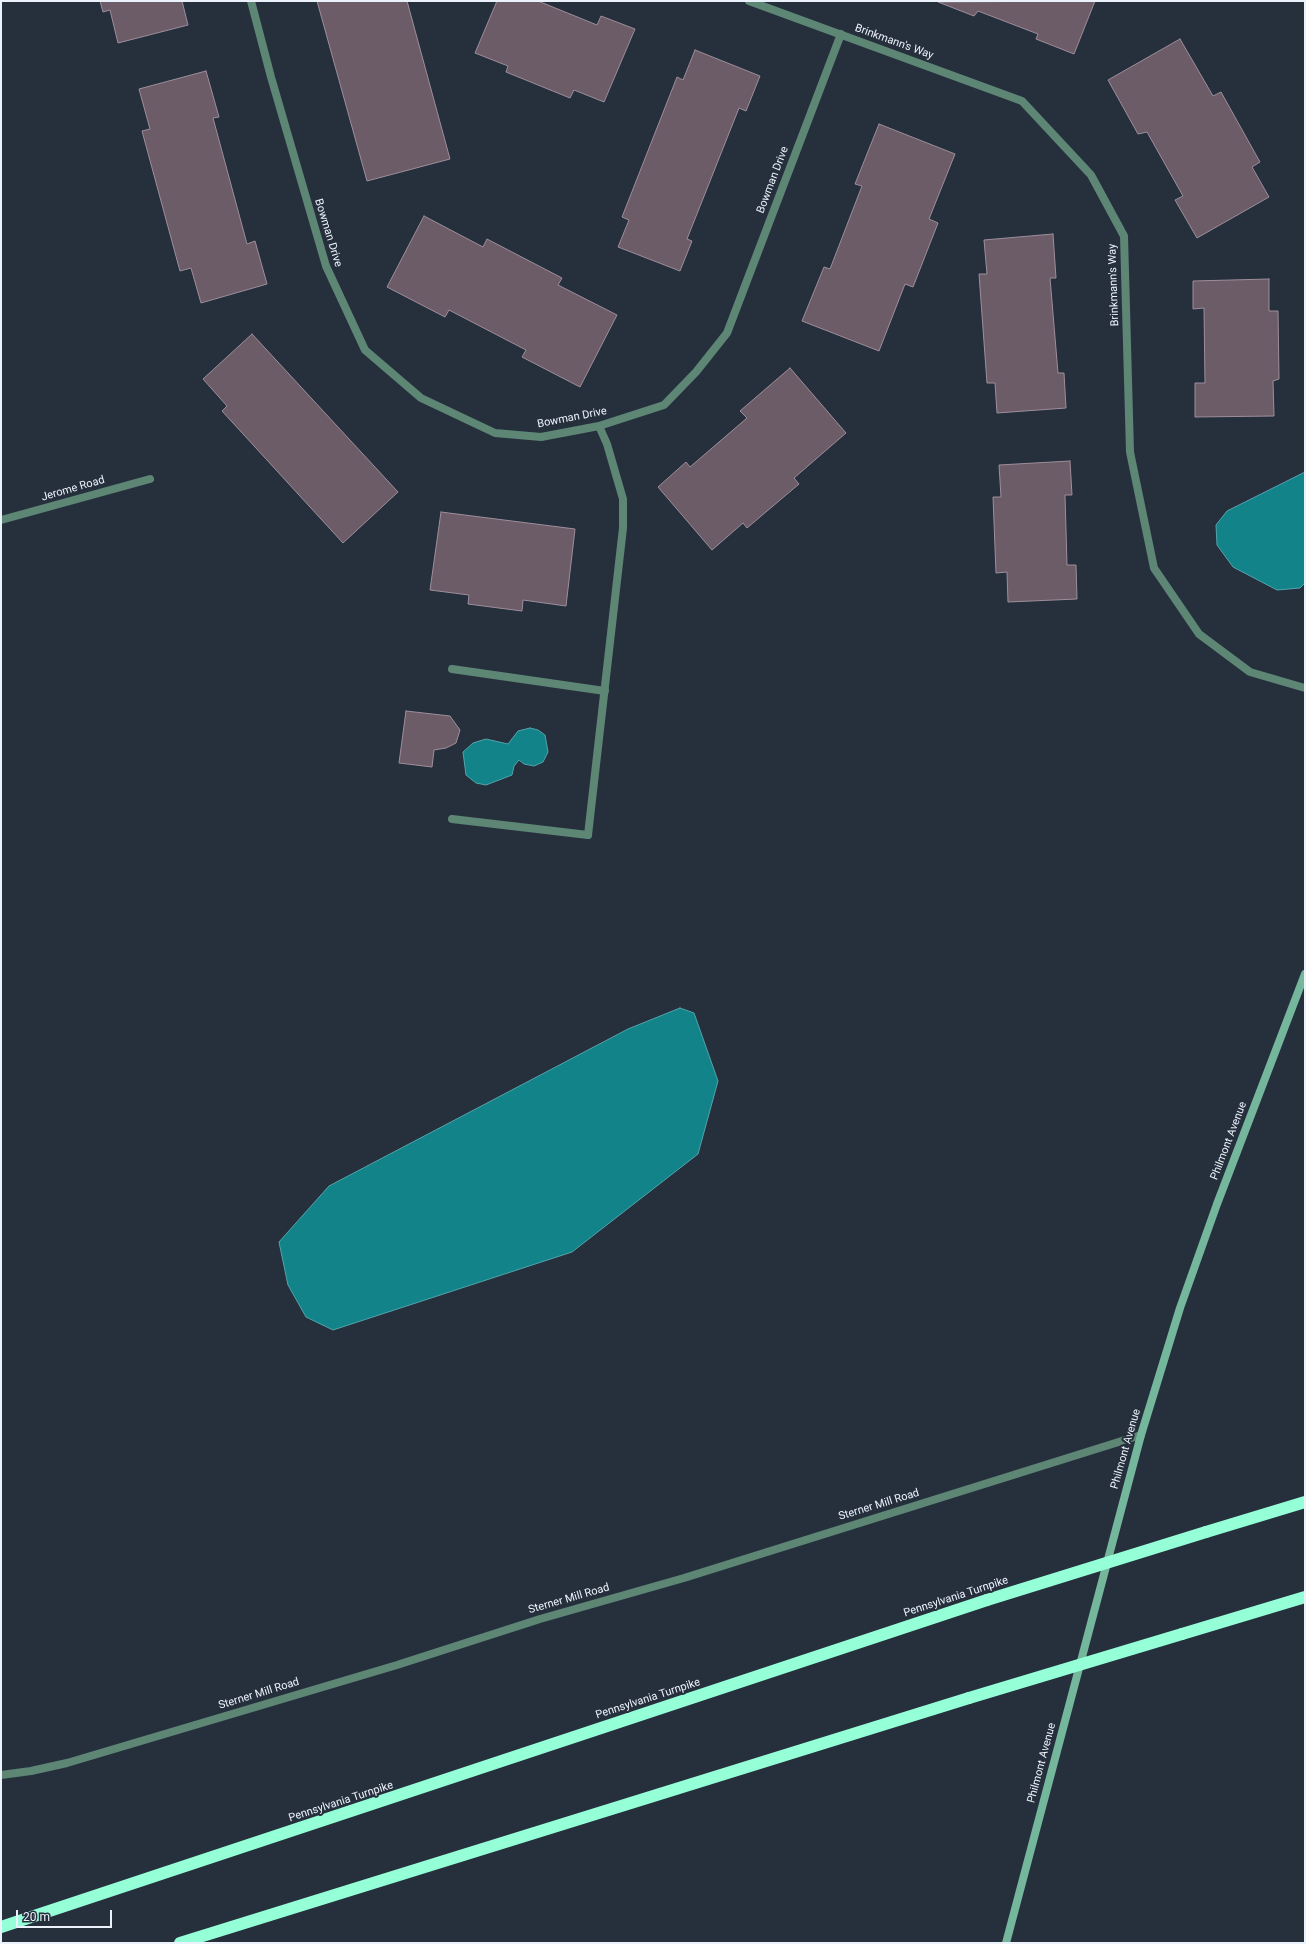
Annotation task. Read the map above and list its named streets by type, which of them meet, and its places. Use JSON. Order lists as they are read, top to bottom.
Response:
{
  "streets": {
    "highway": ["Pennsylvania Turnpike"],
    "main road": ["Philmont Avenue"],
    "street": [
      "Brinkmann's Way",
      "Bowman Drive",
      "Jerome Road",
      "Sterner Mill Road"
    ]
  },
  "crossings": [
    ["Brinkmann's Way", "Bowman Drive"],
    ["Philmont Avenue", "Sterner Mill Road"]
  ],
  "scale_bar": "20 m"
}
